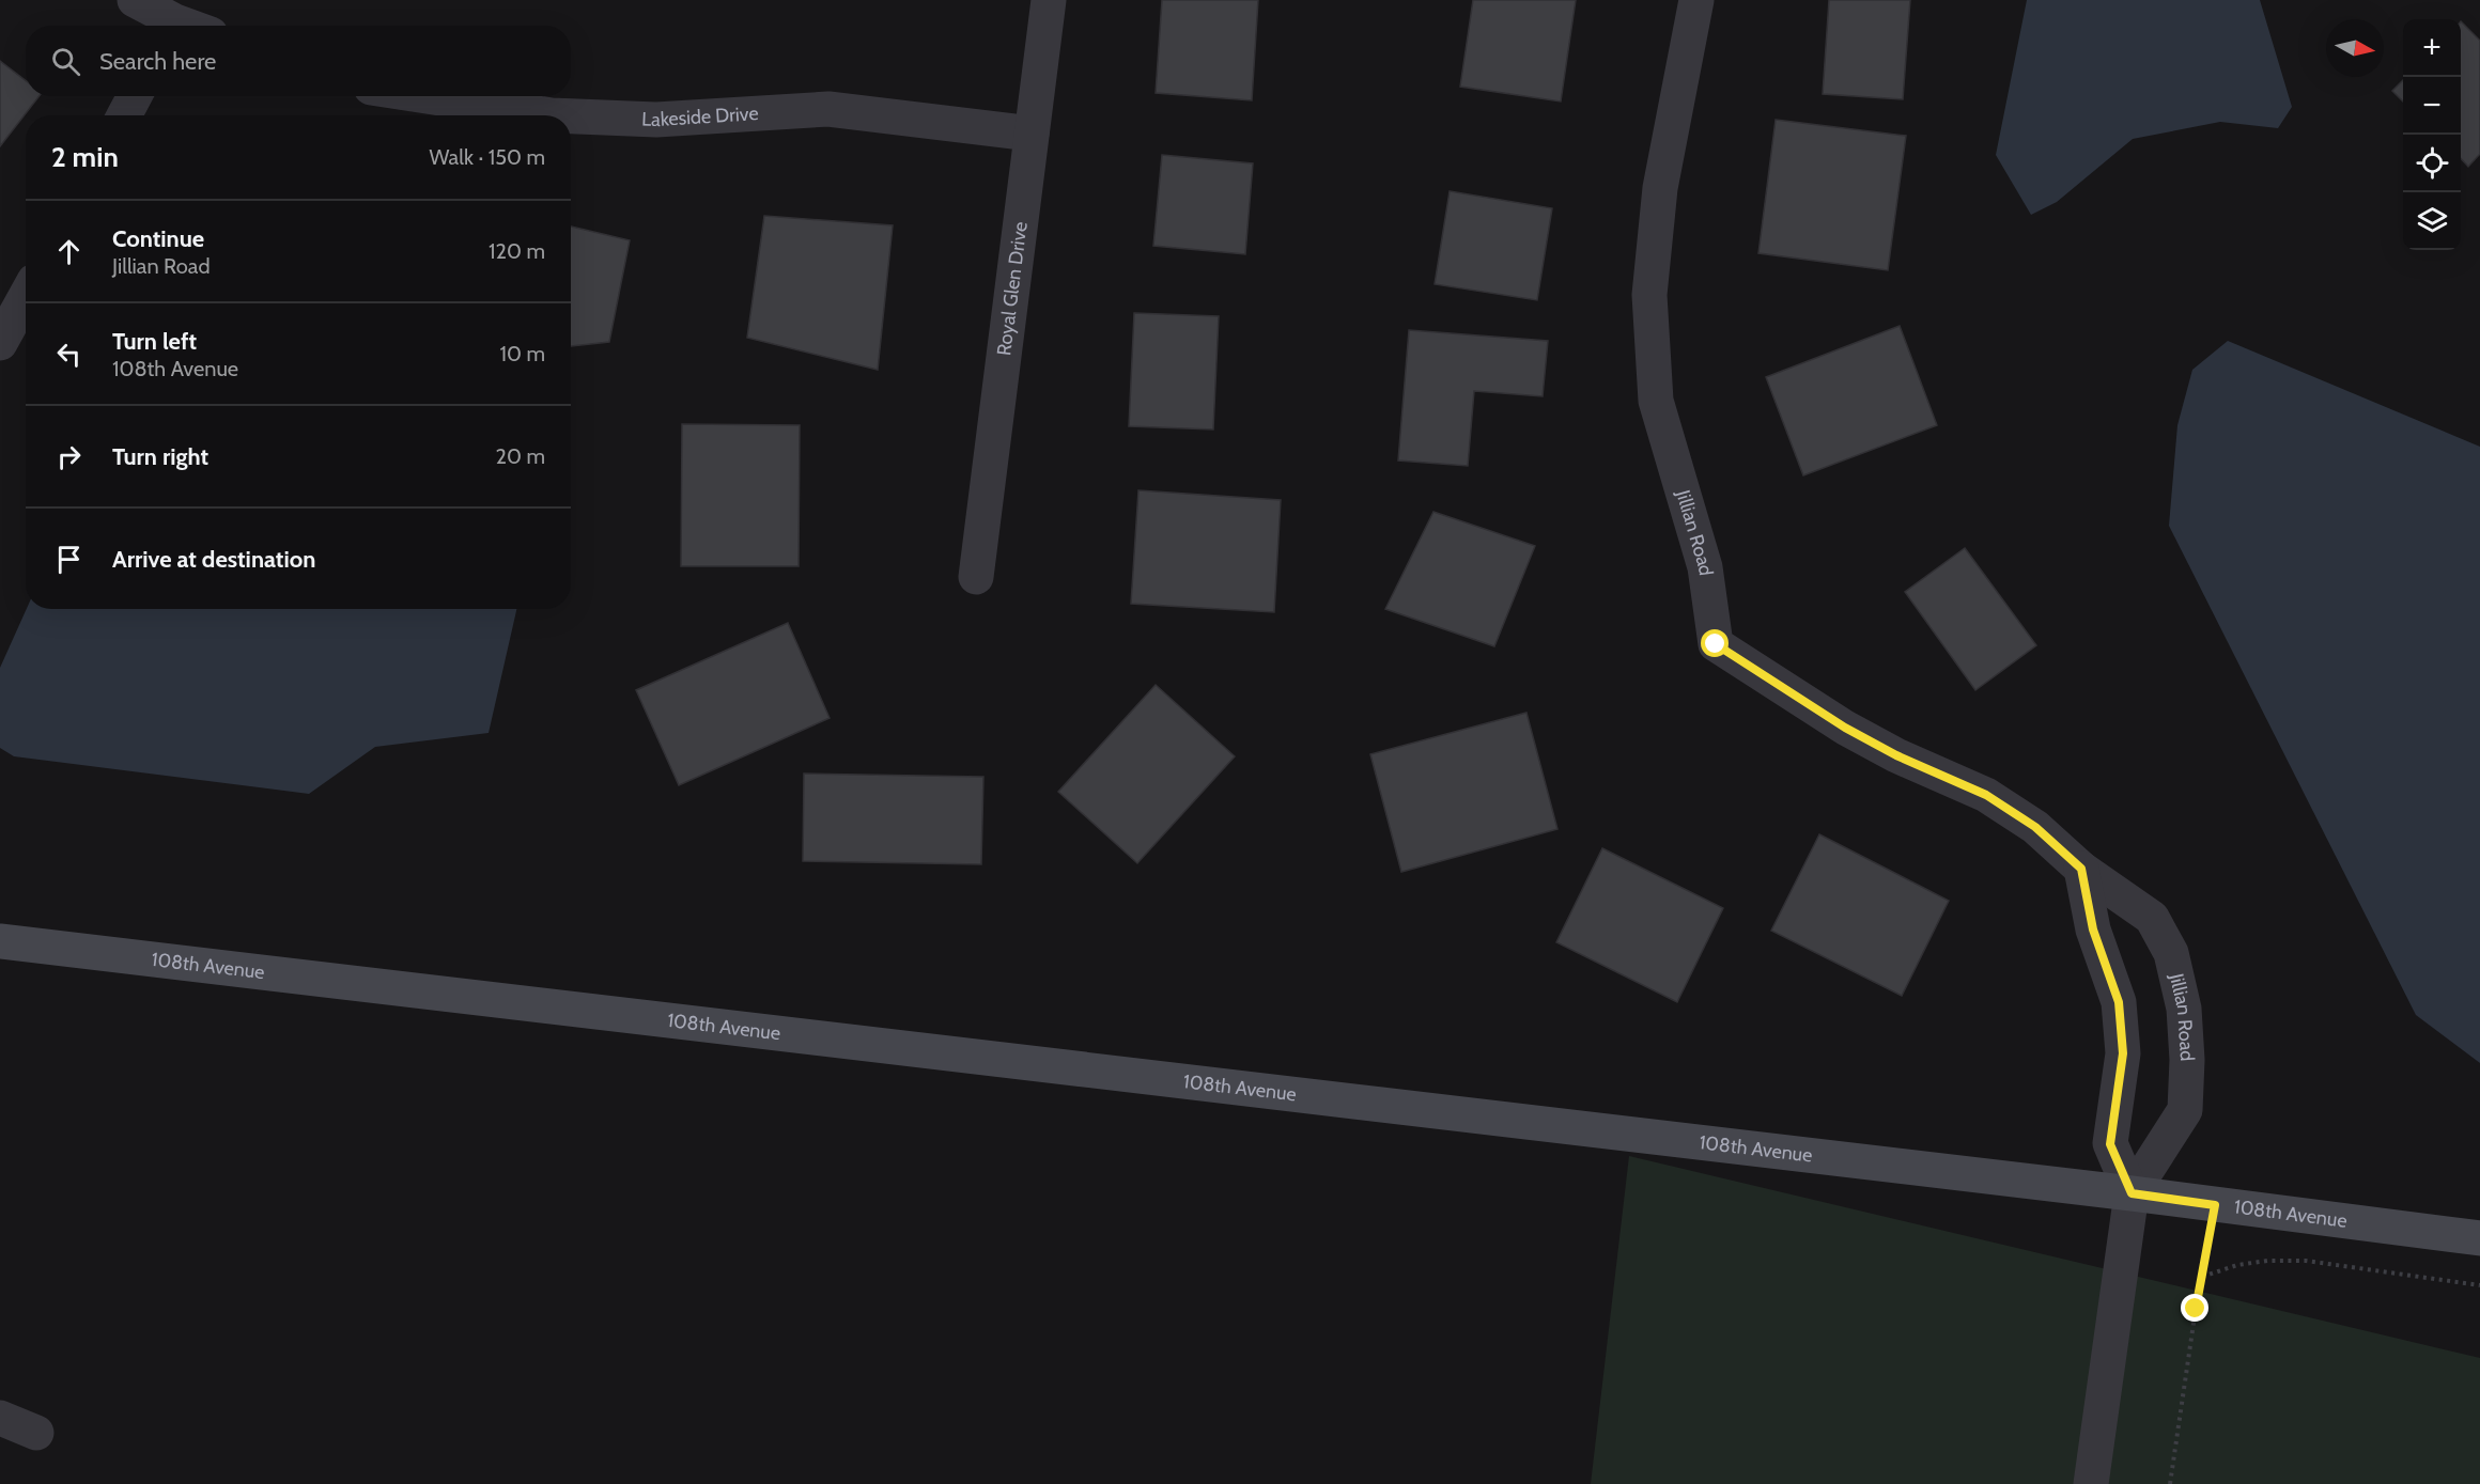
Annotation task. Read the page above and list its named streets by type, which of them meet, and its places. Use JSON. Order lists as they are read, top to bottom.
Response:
{
  "streets": {
    "street": [
      "Lakeside Drive",
      "Royal Glen Drive",
      "Jillian Road",
      "108th Avenue"
    ]
  },
  "crossings": [
    ["Lakeside Drive", "Royal Glen Drive"],
    ["Jillian Road", "108th Avenue"]
  ],
  "north": "right",
  "page": {
    "map_buttons": ["+", "−"],
    "search": "Search here",
    "heading": ["2 min", "Walk · 150 m"],
    "list": [
      ["Continue", "Jillian Road", "120 m"],
      ["Turn left", "108th Avenue", "10 m"],
      ["Turn right", "20 m"],
      "Arrive at destination"
    ]
  }
}
